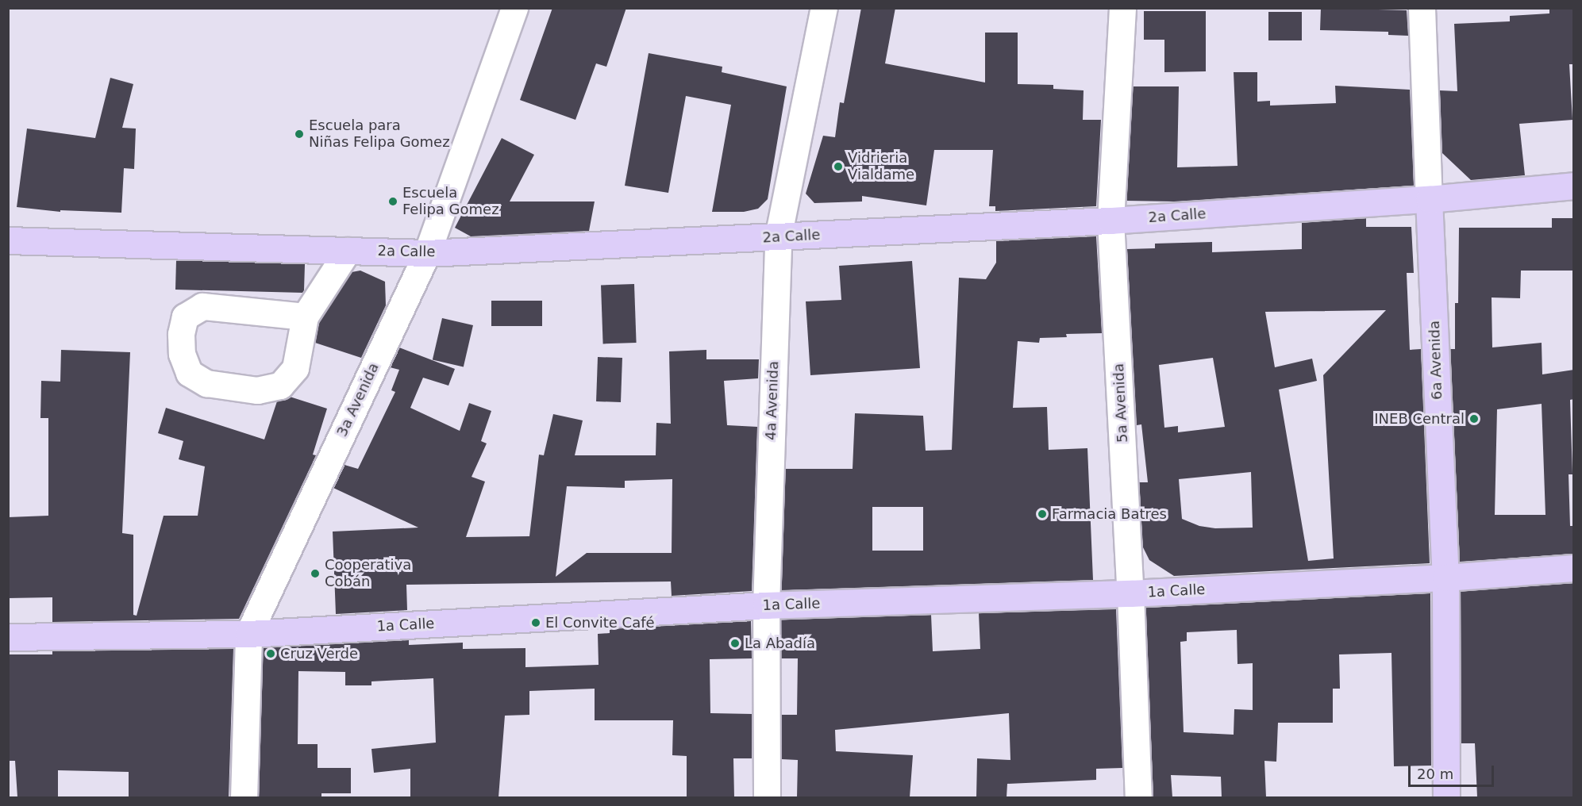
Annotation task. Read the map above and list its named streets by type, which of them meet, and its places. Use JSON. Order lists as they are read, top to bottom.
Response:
{
  "streets": {
    "main road": ["2a Calle", "6a Avenida", "1a Calle"],
    "street": ["3a Avenida", "4a Avenida", "5a Avenida"]
  },
  "crossings": [
    ["2a Calle", "6a Avenida"],
    ["2a Calle", "3a Avenida"],
    ["2a Calle", "4a Avenida"],
    ["2a Calle", "5a Avenida"],
    ["6a Avenida", "1a Calle"],
    ["3a Avenida", "1a Calle"],
    ["4a Avenida", "1a Calle"],
    ["5a Avenida", "1a Calle"]
  ],
  "places": [
    "Escuela para Niñas Felipa Gomez",
    "Vidrieria Vialdame",
    "Escuela Felipa Gomez",
    "INEB Central",
    "Farmacia Batres",
    "Cooperativa Cobán",
    "El Convite Café",
    "La Abadía",
    "Cruz Verde"
  ],
  "scale_bar": "20 m"
}
